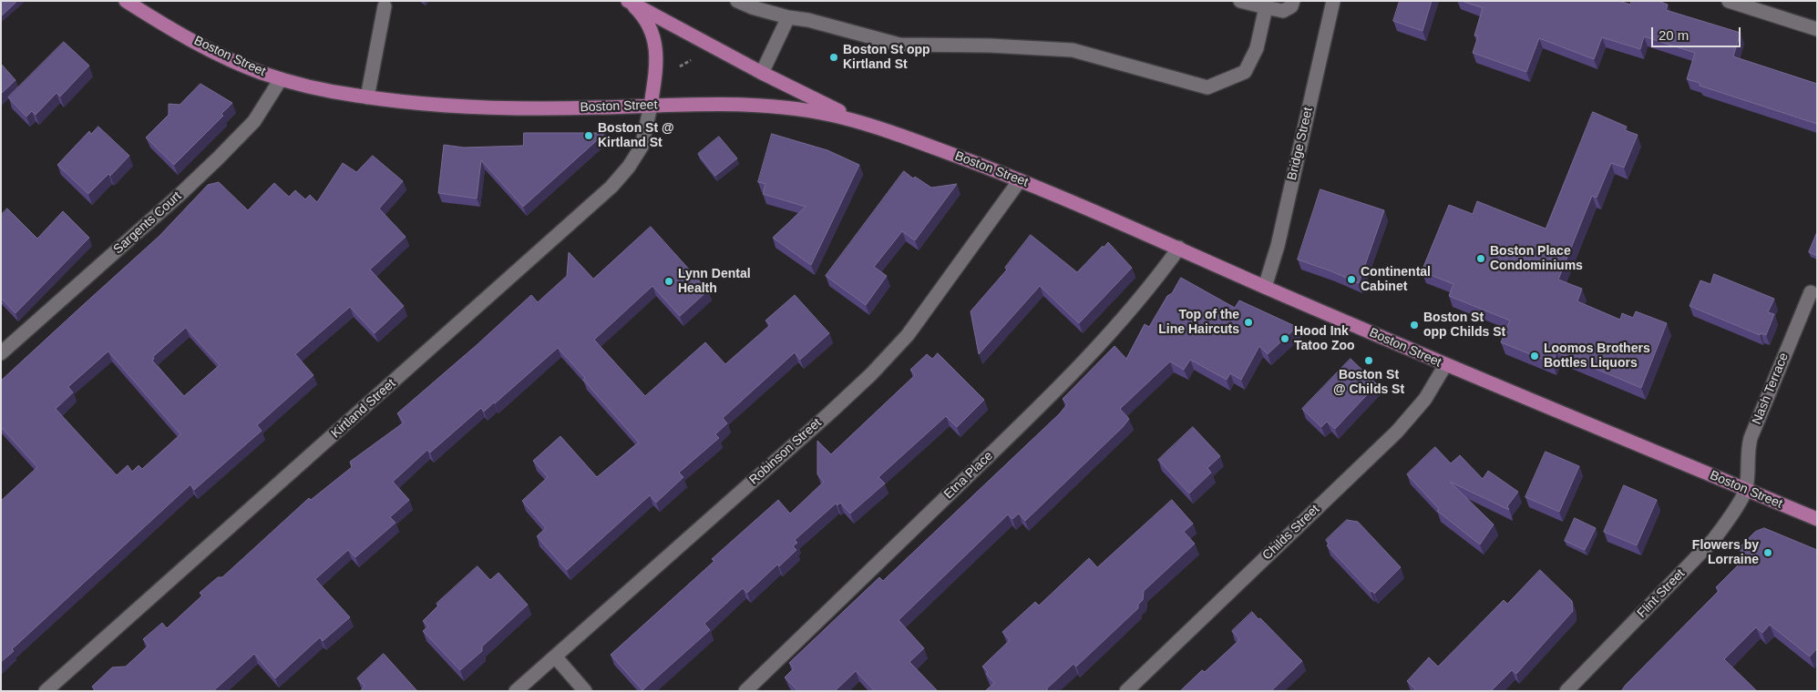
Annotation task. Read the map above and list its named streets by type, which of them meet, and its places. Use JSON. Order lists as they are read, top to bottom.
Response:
{
  "streets": {
    "main road": ["Boston Street"],
    "street": [
      "Bridge Street",
      "Sargents Court",
      "Nash Terrace",
      "Kirtland Street",
      "Robinson Street",
      "Etna Place",
      "Childs Street",
      "Flint Street"
    ]
  },
  "crossings": [
    ["Boston Street", "Bridge Street"],
    ["Boston Street", "Sargents Court"],
    ["Boston Street", "Nash Terrace"],
    ["Boston Street", "Kirtland Street"],
    ["Boston Street", "Robinson Street"],
    ["Boston Street", "Etna Place"],
    ["Boston Street", "Childs Street"],
    ["Boston Street", "Flint Street"],
    ["Nash Terrace", "Flint Street"]
  ],
  "places": [
    "Boston St opp Kirtland St",
    "Boston St @ Kirtland St",
    "Boston Place Condominiums",
    "Continental Cabinet",
    "Lynn Dental Health",
    "Top of the Line Haircuts",
    "Boston St opp Childs St",
    "Hood Ink Tatoo Zoo",
    "Loomos Brothers Bottles Liquors",
    "Boston St @ Childs St",
    "Flowers by Lorraine"
  ],
  "scale_bar": "20 m"
}
